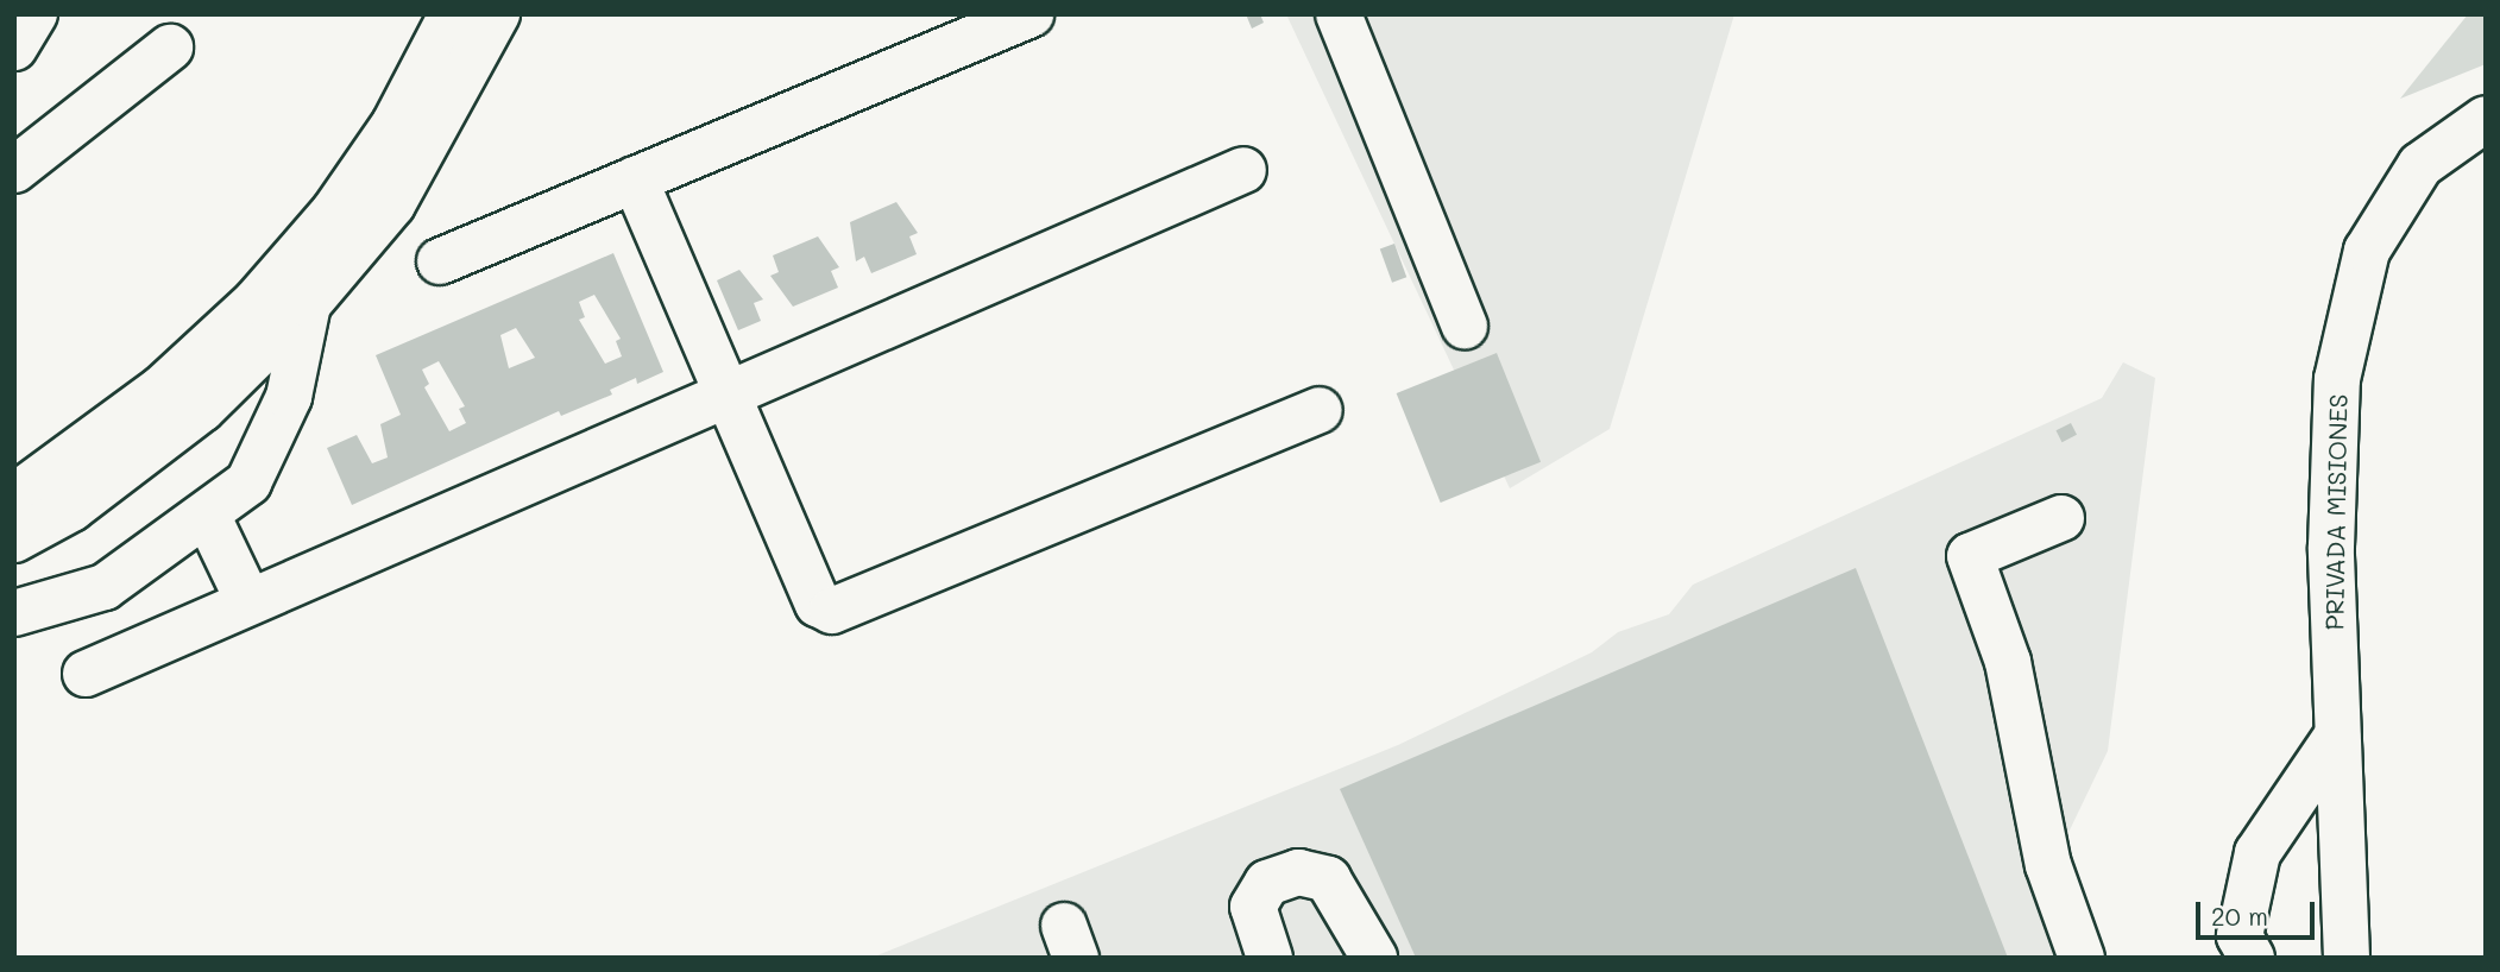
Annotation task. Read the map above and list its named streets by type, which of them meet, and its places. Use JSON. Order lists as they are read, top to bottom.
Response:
{
  "streets": {
    "street": ["PRIVADA MISIONES"]
  },
  "scale_bar": "20 m"
}
